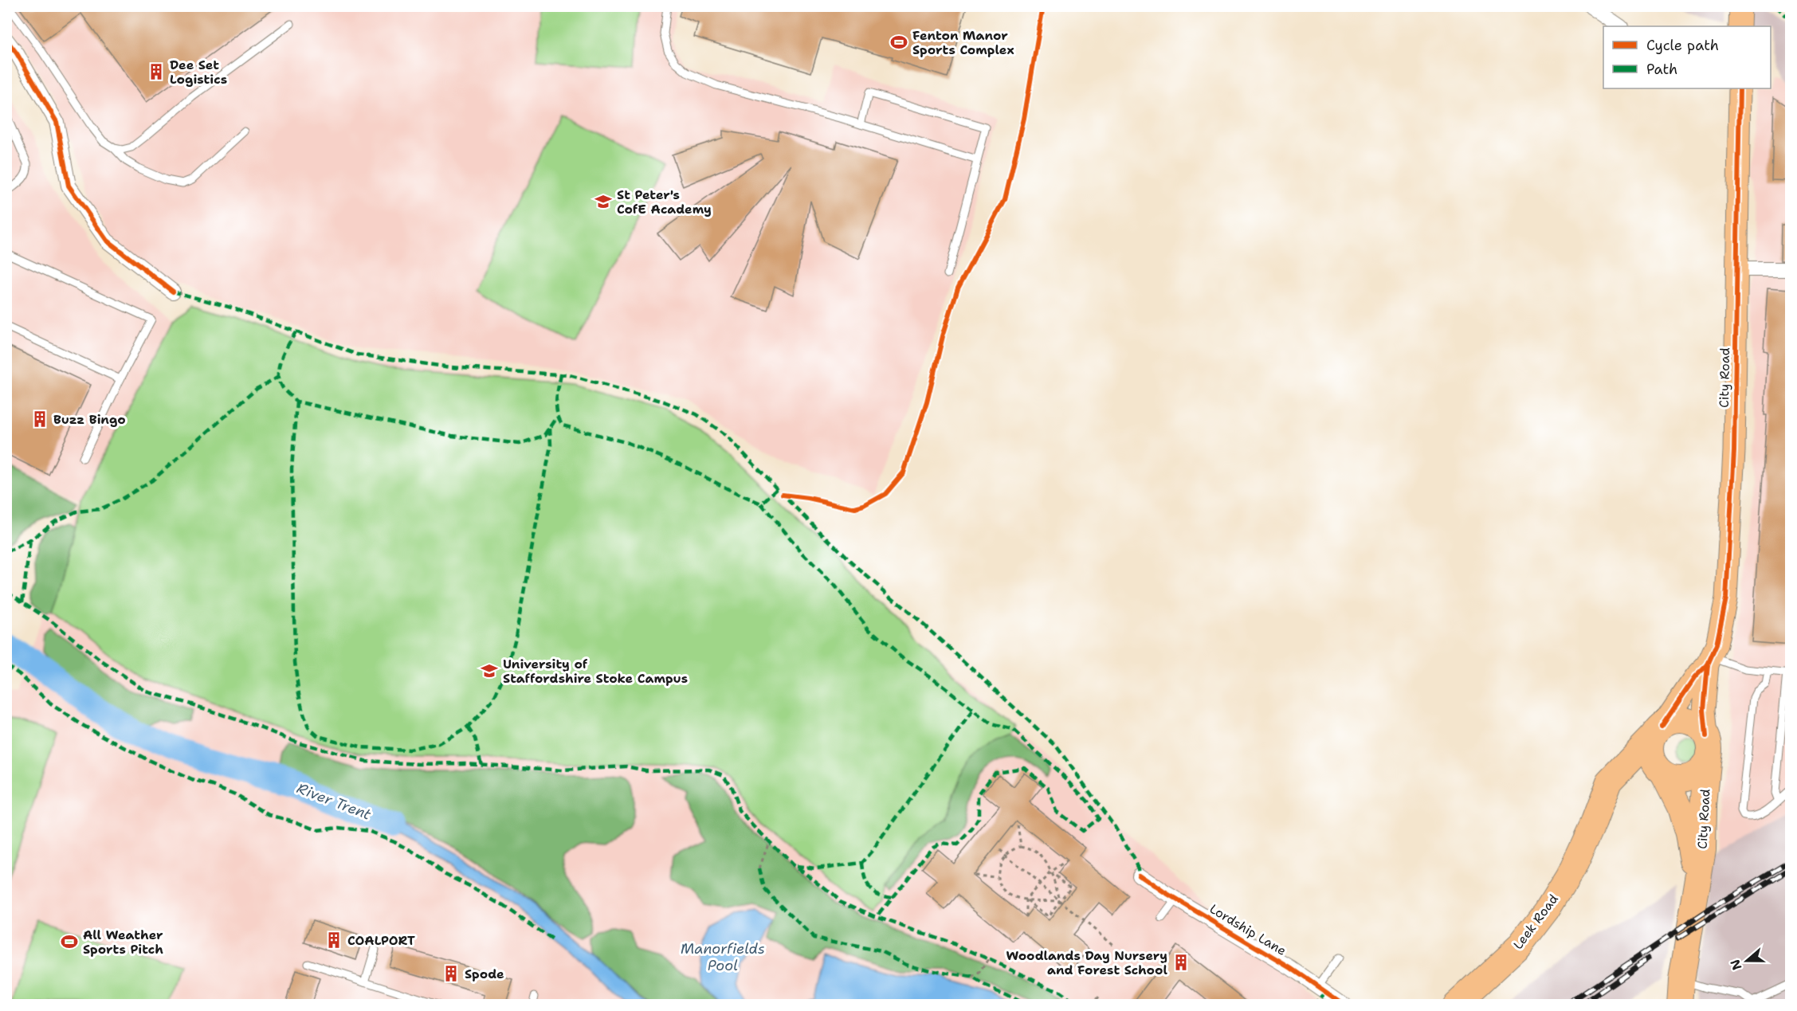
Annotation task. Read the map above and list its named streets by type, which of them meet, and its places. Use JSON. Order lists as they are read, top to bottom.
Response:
{
  "streets": {
    "highway": ["City Road", "Leek Road"],
    "street": ["Lordship Lane"]
  },
  "crossings": [
    ["City Road", "Leek Road"]
  ],
  "water": ["River Trent", "Manorfields Pool"],
  "places": {
    "sports": ["Fenton Manor Sports Complex", "All Weather Sports Pitch"],
    "building": [
      "Dee Set Logistics",
      "Buzz Bingo",
      "COALPORT",
      "Woodlands Day Nursery and Forest School",
      "Spode"
    ],
    "school or university": ["St Peter's CofE Academy", "University of Staffordshire Stoke Campus"]
  },
  "legend": ["Cycle path", "Path"],
  "north": "left"
}
